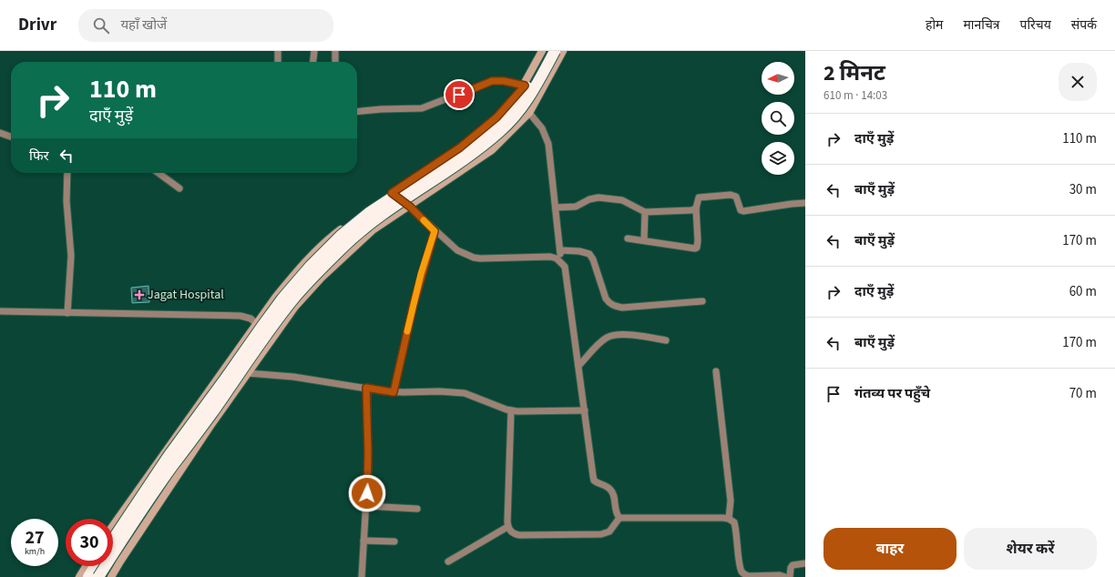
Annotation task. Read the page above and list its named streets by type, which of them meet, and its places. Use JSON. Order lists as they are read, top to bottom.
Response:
{
  "places": {
    "health": ["Jagat Hospital"]
  },
  "north": "left",
  "page": {
    "header": "Drivr",
    "search": "यहाँ खोजें",
    "nav": [
      "होम",
      "मानचित्र",
      "परिचय",
      "संपर्क"
    ],
    "heading": ["2 मिनट", "610 m · 14:03"],
    "turn": ["110 m", "दाएँ मुड़ें"],
    "list": [
      {
        "name": "दाएँ मुड़ें",
        "value": "110 m"
      },
      {
        "name": "बाएँ मुड़ें",
        "value": "30 m"
      },
      {
        "name": "बाएँ मुड़ें",
        "value": "170 m"
      },
      {
        "name": "दाएँ मुड़ें",
        "value": "60 m"
      },
      {
        "name": "बाएँ मुड़ें",
        "value": "170 m"
      },
      {
        "name": "गंतव्य पर पहुँचे",
        "value": "70 m"
      }
    ],
    "then": "फिर",
    "speed": "27 km/h",
    "limit": "30",
    "buttons": ["बाहर", "शेयर करें"]
  }
}
